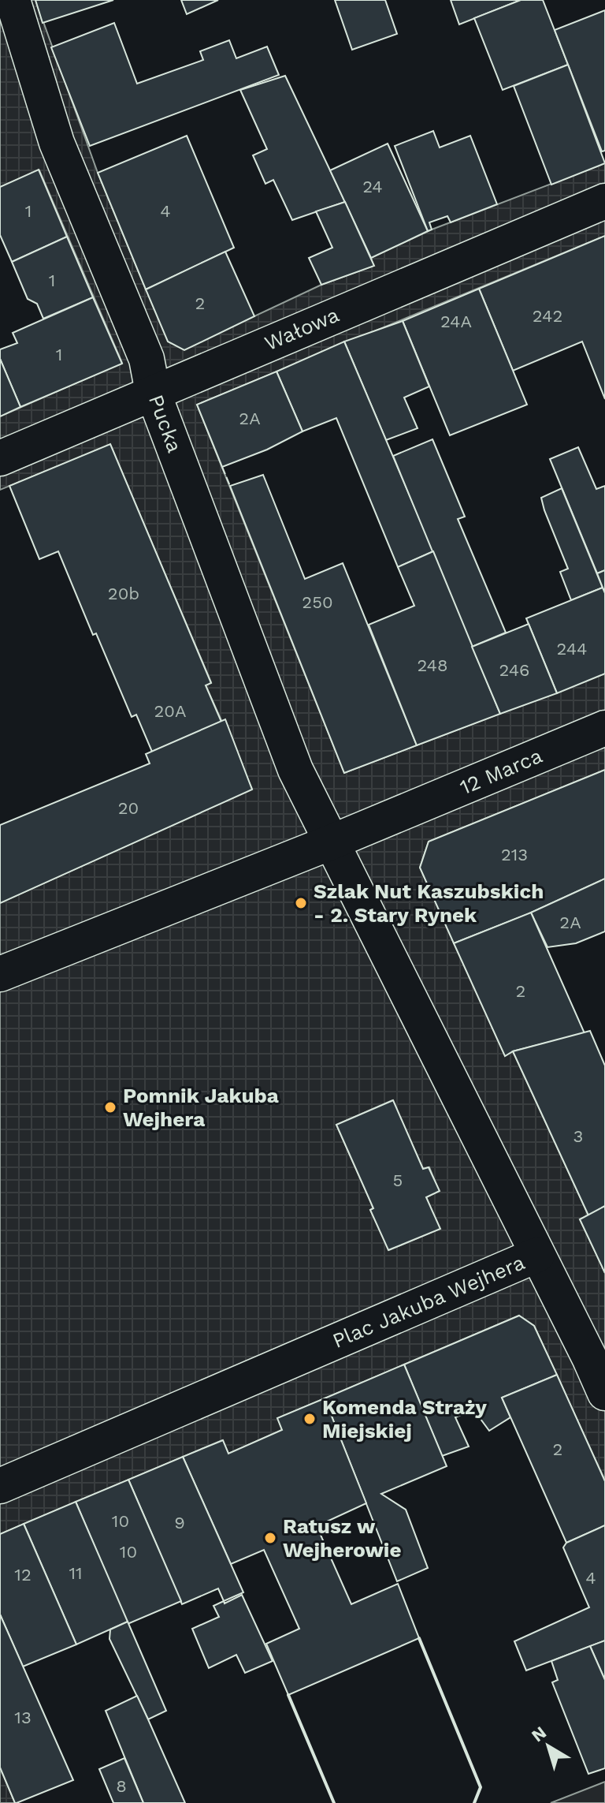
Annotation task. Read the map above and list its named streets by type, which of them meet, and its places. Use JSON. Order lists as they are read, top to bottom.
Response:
{
  "streets": {
    "street": [
      "Wałowa",
      "Pucka",
      "12 Marca",
      "Plac Jakuba Wejhera"
    ]
  },
  "crossings": [
    ["Wałowa", "Pucka"],
    ["Pucka", "12 Marca"],
    ["Pucka", "Plac Jakuba Wejhera"],
    ["12 Marca", "Plac Jakuba Wejhera"]
  ],
  "places": [
    "Szlak Nut Kaszubskich - 2. Stary Rynek",
    "Pomnik Jakuba Wejhera",
    "Komenda Straży Miejskiej",
    "Ratusz w Wejherowie"
  ],
  "house_numbers": [
    "24",
    "1",
    "4",
    "1",
    "2",
    "242",
    "24A",
    "1",
    "2A",
    "20b",
    "250",
    "244",
    "248",
    "246",
    "20A",
    "20",
    "213",
    "2A",
    "2",
    "3",
    "5",
    "2",
    "10",
    "9",
    "10",
    "11",
    "12",
    "4",
    "13",
    "8"
  ],
  "north": "top left"
}
